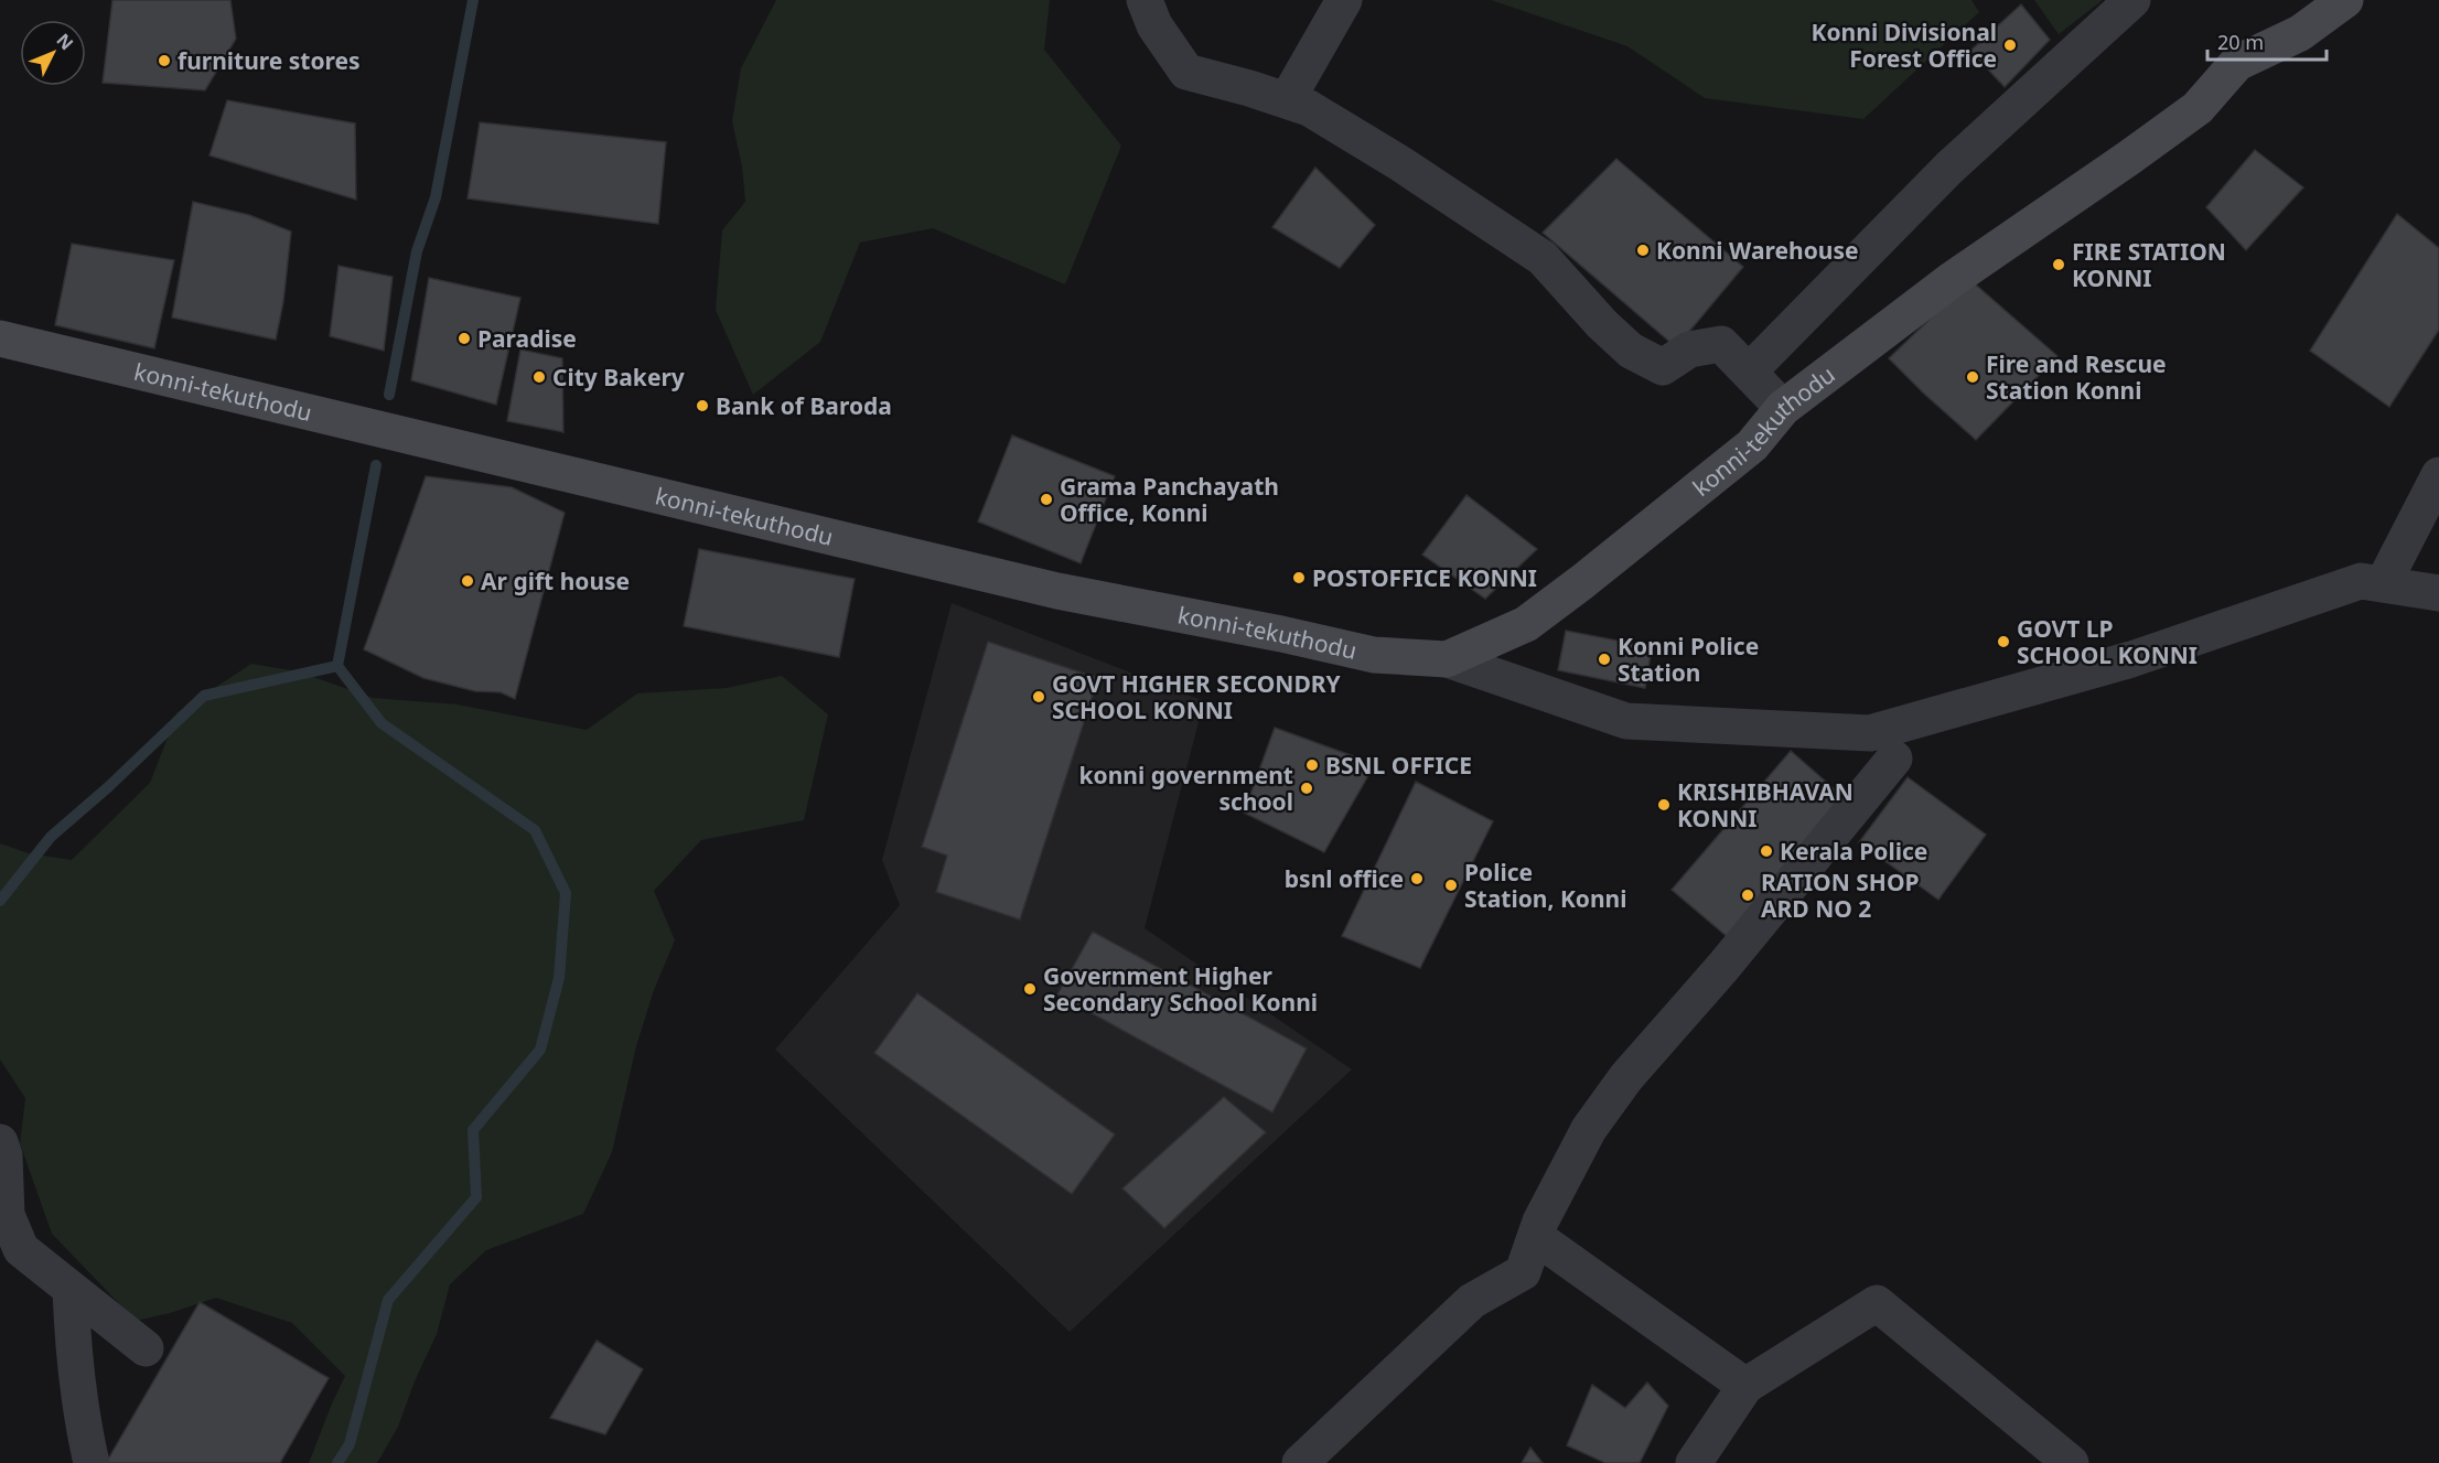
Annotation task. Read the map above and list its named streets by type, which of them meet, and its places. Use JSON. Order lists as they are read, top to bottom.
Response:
{
  "streets": {
    "main road": ["konni-tekuthodu"]
  },
  "places": [
    "Konni Divisional Forest Office",
    "furniture stores",
    "Konni Warehouse",
    "FIRE STATION KONNI",
    "Paradise",
    "City Bakery",
    "Fire and Rescue Station Konni",
    "Bank of Baroda",
    "Grama Panchayath Office, Konni",
    "POSTOFFICE KONNI",
    "Ar gift house",
    "GOVT LP SCHOOL KONNI",
    "Konni Police Station",
    "GOVT HIGHER SECONDRY SCHOOL KONNI",
    "BSNL OFFICE",
    "konni government school",
    "KRISHIBHAVAN KONNI",
    "Kerala Police",
    "bsnl office",
    "Police Station, Konni",
    "RATION SHOP ARD NO 2",
    "Government Higher Secondary School Konni"
  ],
  "scale_bar": "20 m",
  "north": "top right"
}
